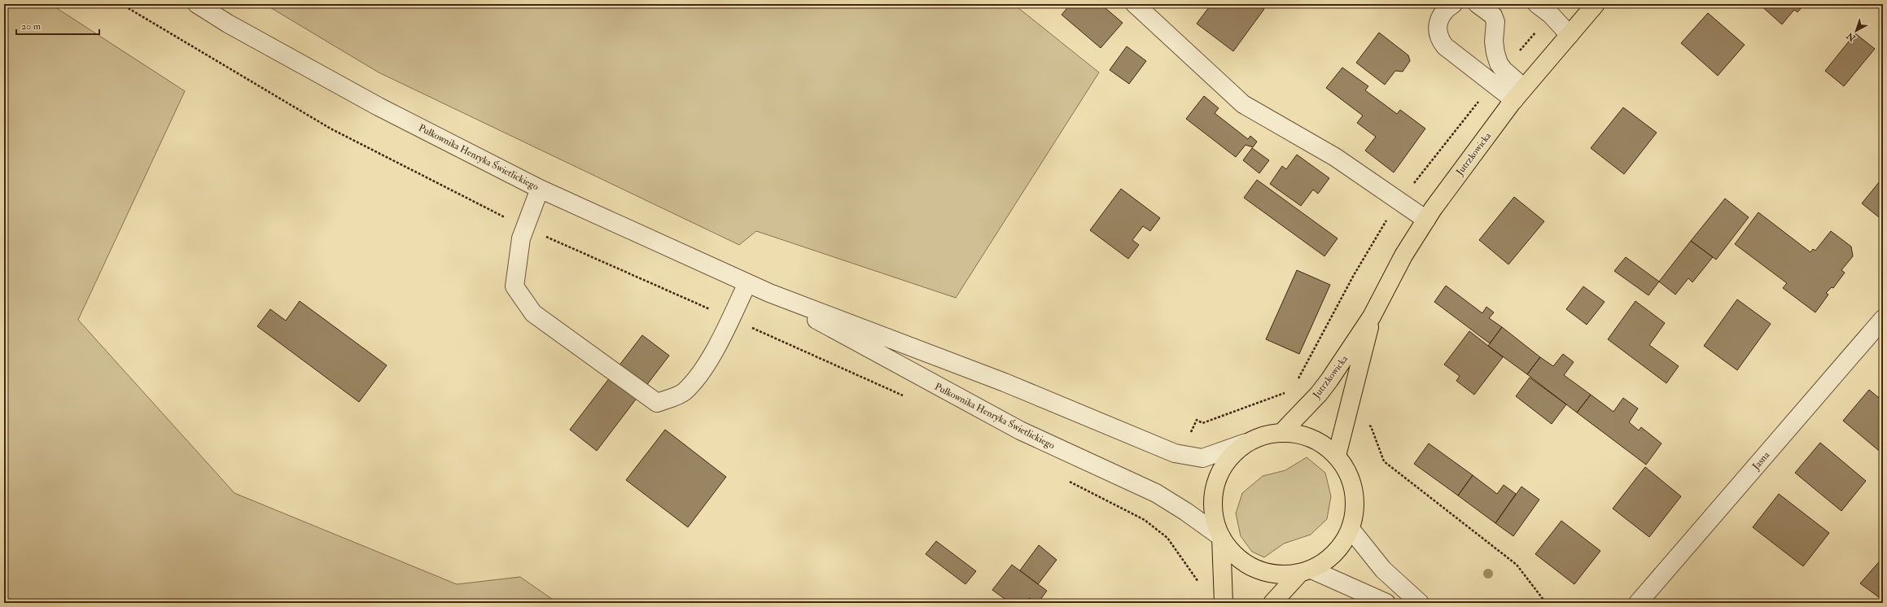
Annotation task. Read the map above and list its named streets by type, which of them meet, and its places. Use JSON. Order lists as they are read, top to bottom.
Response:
{
  "streets": {
    "main road": ["Jutrzkowicka"],
    "street": ["Pułkownika Henryka Świetlickiego", "Jasna"]
  },
  "scale_bar": "20 m",
  "north": "bottom left"
}
